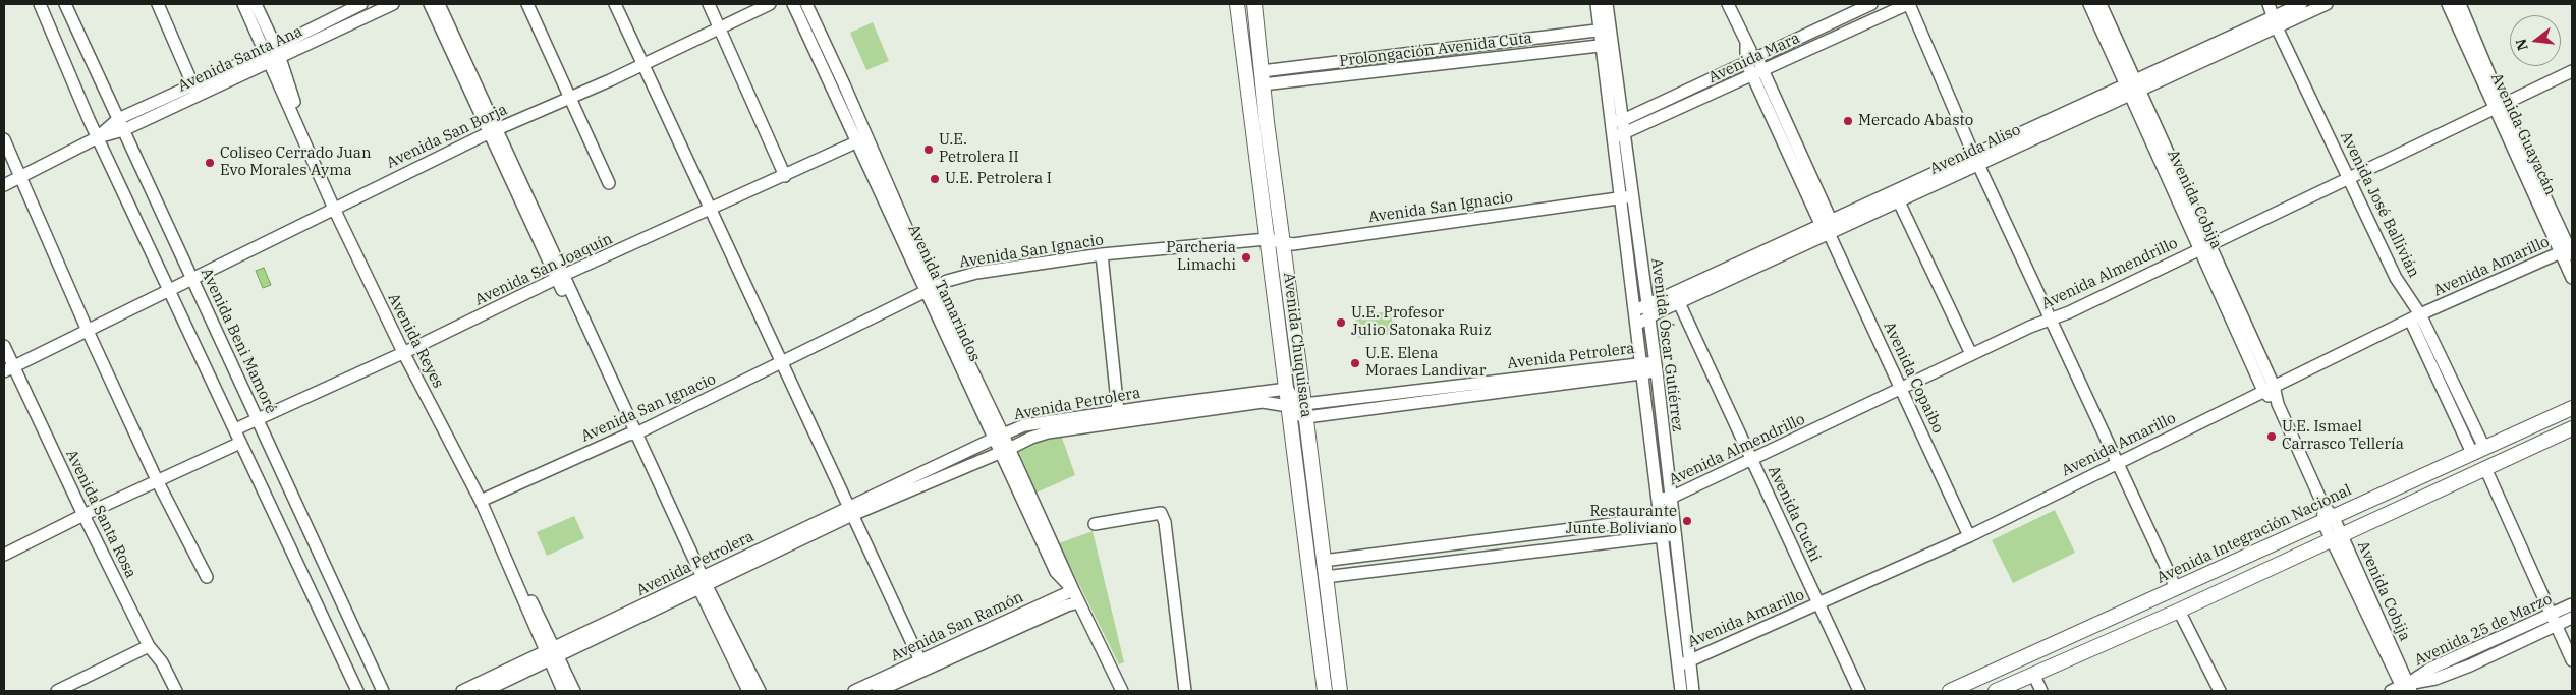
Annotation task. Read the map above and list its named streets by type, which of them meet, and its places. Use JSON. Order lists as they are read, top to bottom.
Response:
{
  "streets": {
    "main road": ["Avenida Chuquisaca", "Avenida Integración Nacional"],
    "street": [
      "Prolongación Avenida Cuta",
      "Avenida Mara",
      "Avenida Santa Ana",
      "Avenida Guayacán",
      "Avenida San Borja",
      "Avenida Aliso",
      "Avenida Cobija",
      "Avenida José Ballivián",
      "Avenida San Ignacio",
      "Avenida Amarillo",
      "Avenida San Joaquín",
      "Avenida Almendrillo",
      "Avenida Tamarindos",
      "Avenida Beni Mamoré",
      "Avenida Reyes",
      "Avenida Óscar Gutiérrez",
      "Avenida Petrolera",
      "Avenida Copaibo",
      "Avenida Santa Rosa",
      "Avenida Cuchi",
      "Avenida San Ramón",
      "Avenida 25 de Marzo"
    ]
  },
  "crossings": [
    ["Prolongación Avenida Cuta", "Avenida Chuquisaca"],
    ["Prolongación Avenida Cuta", "Avenida Óscar Gutiérrez"],
    ["Avenida Mara", "Avenida Óscar Gutiérrez"],
    ["Avenida Mara", "Avenida Copaibo"],
    ["Avenida Santa Ana", "Avenida Beni Mamoré"],
    ["Avenida Santa Ana", "Avenida Reyes"],
    ["Avenida Guayacán", "Avenida Amarillo"],
    ["Avenida Guayacán", "Avenida Almendrillo"],
    ["Avenida San Borja", "Avenida Beni Mamoré"],
    ["Avenida San Borja", "Avenida Reyes"],
    ["Avenida San Borja", "Avenida Santa Rosa"],
    ["Avenida Aliso", "Avenida Cobija"],
    ["Avenida Aliso", "Avenida José Ballivián"],
    ["Avenida Aliso", "Avenida Óscar Gutiérrez"],
    ["Avenida Aliso", "Avenida Copaibo"],
    ["Avenida Aliso", "Avenida Cuchi"],
    ["Avenida Cobija", "Avenida Amarillo"],
    ["Avenida Cobija", "Avenida Almendrillo"],
    ["Avenida Cobija", "Avenida Integración Nacional"],
    ["Avenida Cobija", "Avenida 25 de Marzo"],
    ["Avenida José Ballivián", "Avenida Amarillo"],
    ["Avenida José Ballivián", "Avenida Almendrillo"],
    ["Avenida José Ballivián", "Avenida Integración Nacional"],
    ["Avenida San Ignacio", "Avenida Tamarindos"],
    ["Avenida San Ignacio", "Avenida Reyes"],
    ["Avenida San Ignacio", "Avenida Chuquisaca"],
    ["Avenida San Ignacio", "Avenida Óscar Gutiérrez"],
    ["Avenida Amarillo", "Avenida Óscar Gutiérrez"],
    ["Avenida Amarillo", "Avenida Copaibo"],
    ["Avenida Amarillo", "Avenida Cuchi"],
    ["Avenida San Joaquín", "Avenida Tamarindos"],
    ["Avenida San Joaquín", "Avenida Beni Mamoré"],
    ["Avenida San Joaquín", "Avenida Reyes"],
    ["Avenida Almendrillo", "Avenida Óscar Gutiérrez"],
    ["Avenida Almendrillo", "Avenida Copaibo"],
    ["Avenida Almendrillo", "Avenida Cuchi"],
    ["Avenida Tamarindos", "Avenida Petrolera"],
    ["Avenida Tamarindos", "Avenida San Ramón"],
    ["Avenida Reyes", "Avenida Petrolera"],
    ["Avenida Chuquisaca", "Avenida Petrolera"],
    ["Avenida Óscar Gutiérrez", "Avenida Petrolera"]
  ],
  "places": [
    "Mercado Abasto",
    "U.E. Petrolera II",
    "Coliseo Cerrado Juan Evo Morales Ayma",
    "U.E. Petrolera I",
    "Parcheria Limachi",
    "U.E. Profesor Julio Satonaka Ruiz",
    "U.E. Elena Moraes Landivar",
    "U.E. Ismael Carrasco Tellería",
    "Restaurante Junte Boliviano"
  ],
  "north": "left"
}
